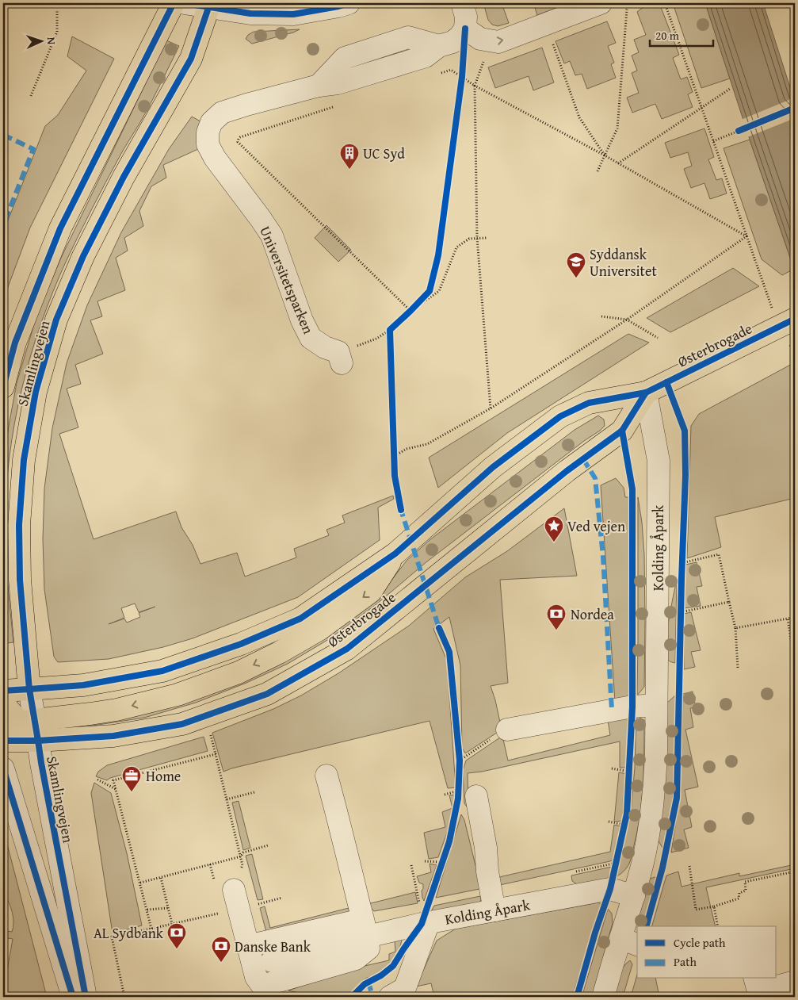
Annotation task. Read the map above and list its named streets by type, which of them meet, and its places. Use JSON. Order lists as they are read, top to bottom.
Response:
{
  "streets": {
    "main road": ["Østerbrogade", "Skamlingvejen"],
    "street": ["Universitetsparken", "Kolding Åpark"]
  },
  "crossings": [
    ["Østerbrogade", "Skamlingvejen"],
    ["Østerbrogade", "Kolding Åpark"]
  ],
  "places": {
    "building": ["UC Syd"],
    "school or university": ["Syddansk Universitet"],
    "place": ["Ved vejen"],
    "bank": ["Nordea", "AL Sydbank", "Danske Bank"],
    "office": ["Home"]
  },
  "legend": ["Cycle path", "Path"],
  "scale_bar": "20 m",
  "north": "right"
}
